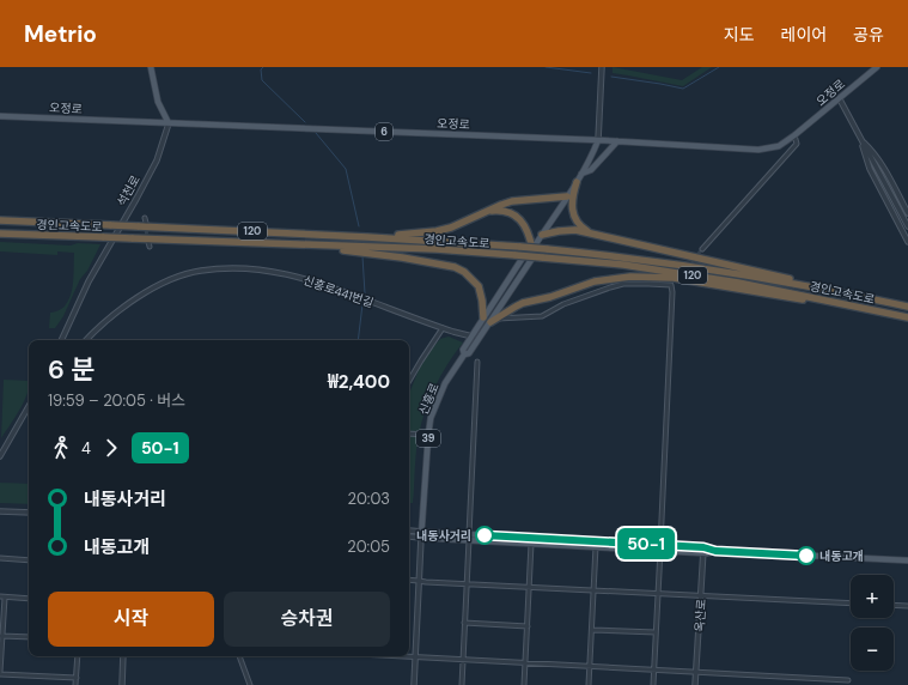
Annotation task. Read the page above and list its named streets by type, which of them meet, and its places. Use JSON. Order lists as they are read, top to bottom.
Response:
{
  "streets": {
    "highway": ["경인고속도로", "120"],
    "main road": [
      "오정로",
      "6",
      "신흥로",
      "39"
    ],
    "street": ["석천로", "신흥로441번길", "옥산로"]
  },
  "crossings": [
    ["오정로", "석천로"],
    ["오정로", "신흥로"],
    ["신흥로441번길", "신흥로"]
  ],
  "places": ["내동사거리", "내동고개"],
  "lines": ["bus line 50-1"],
  "page": {
    "header": "Metrio",
    "nav": ["지도", "레이어", "공유"],
    "on_map": "50-1",
    "heading": ["6 분", "19:59 – 20:05 · 버스", "₩2,400"],
    "legs": ["4", "50-1"],
    "list": [
      {
        "name": "내동사거리",
        "value": "20:03"
      },
      {
        "name": "내동고개",
        "value": "20:05"
      }
    ],
    "map_buttons": ["+", "−"],
    "buttons": ["시작", "승차권"]
  }
}
